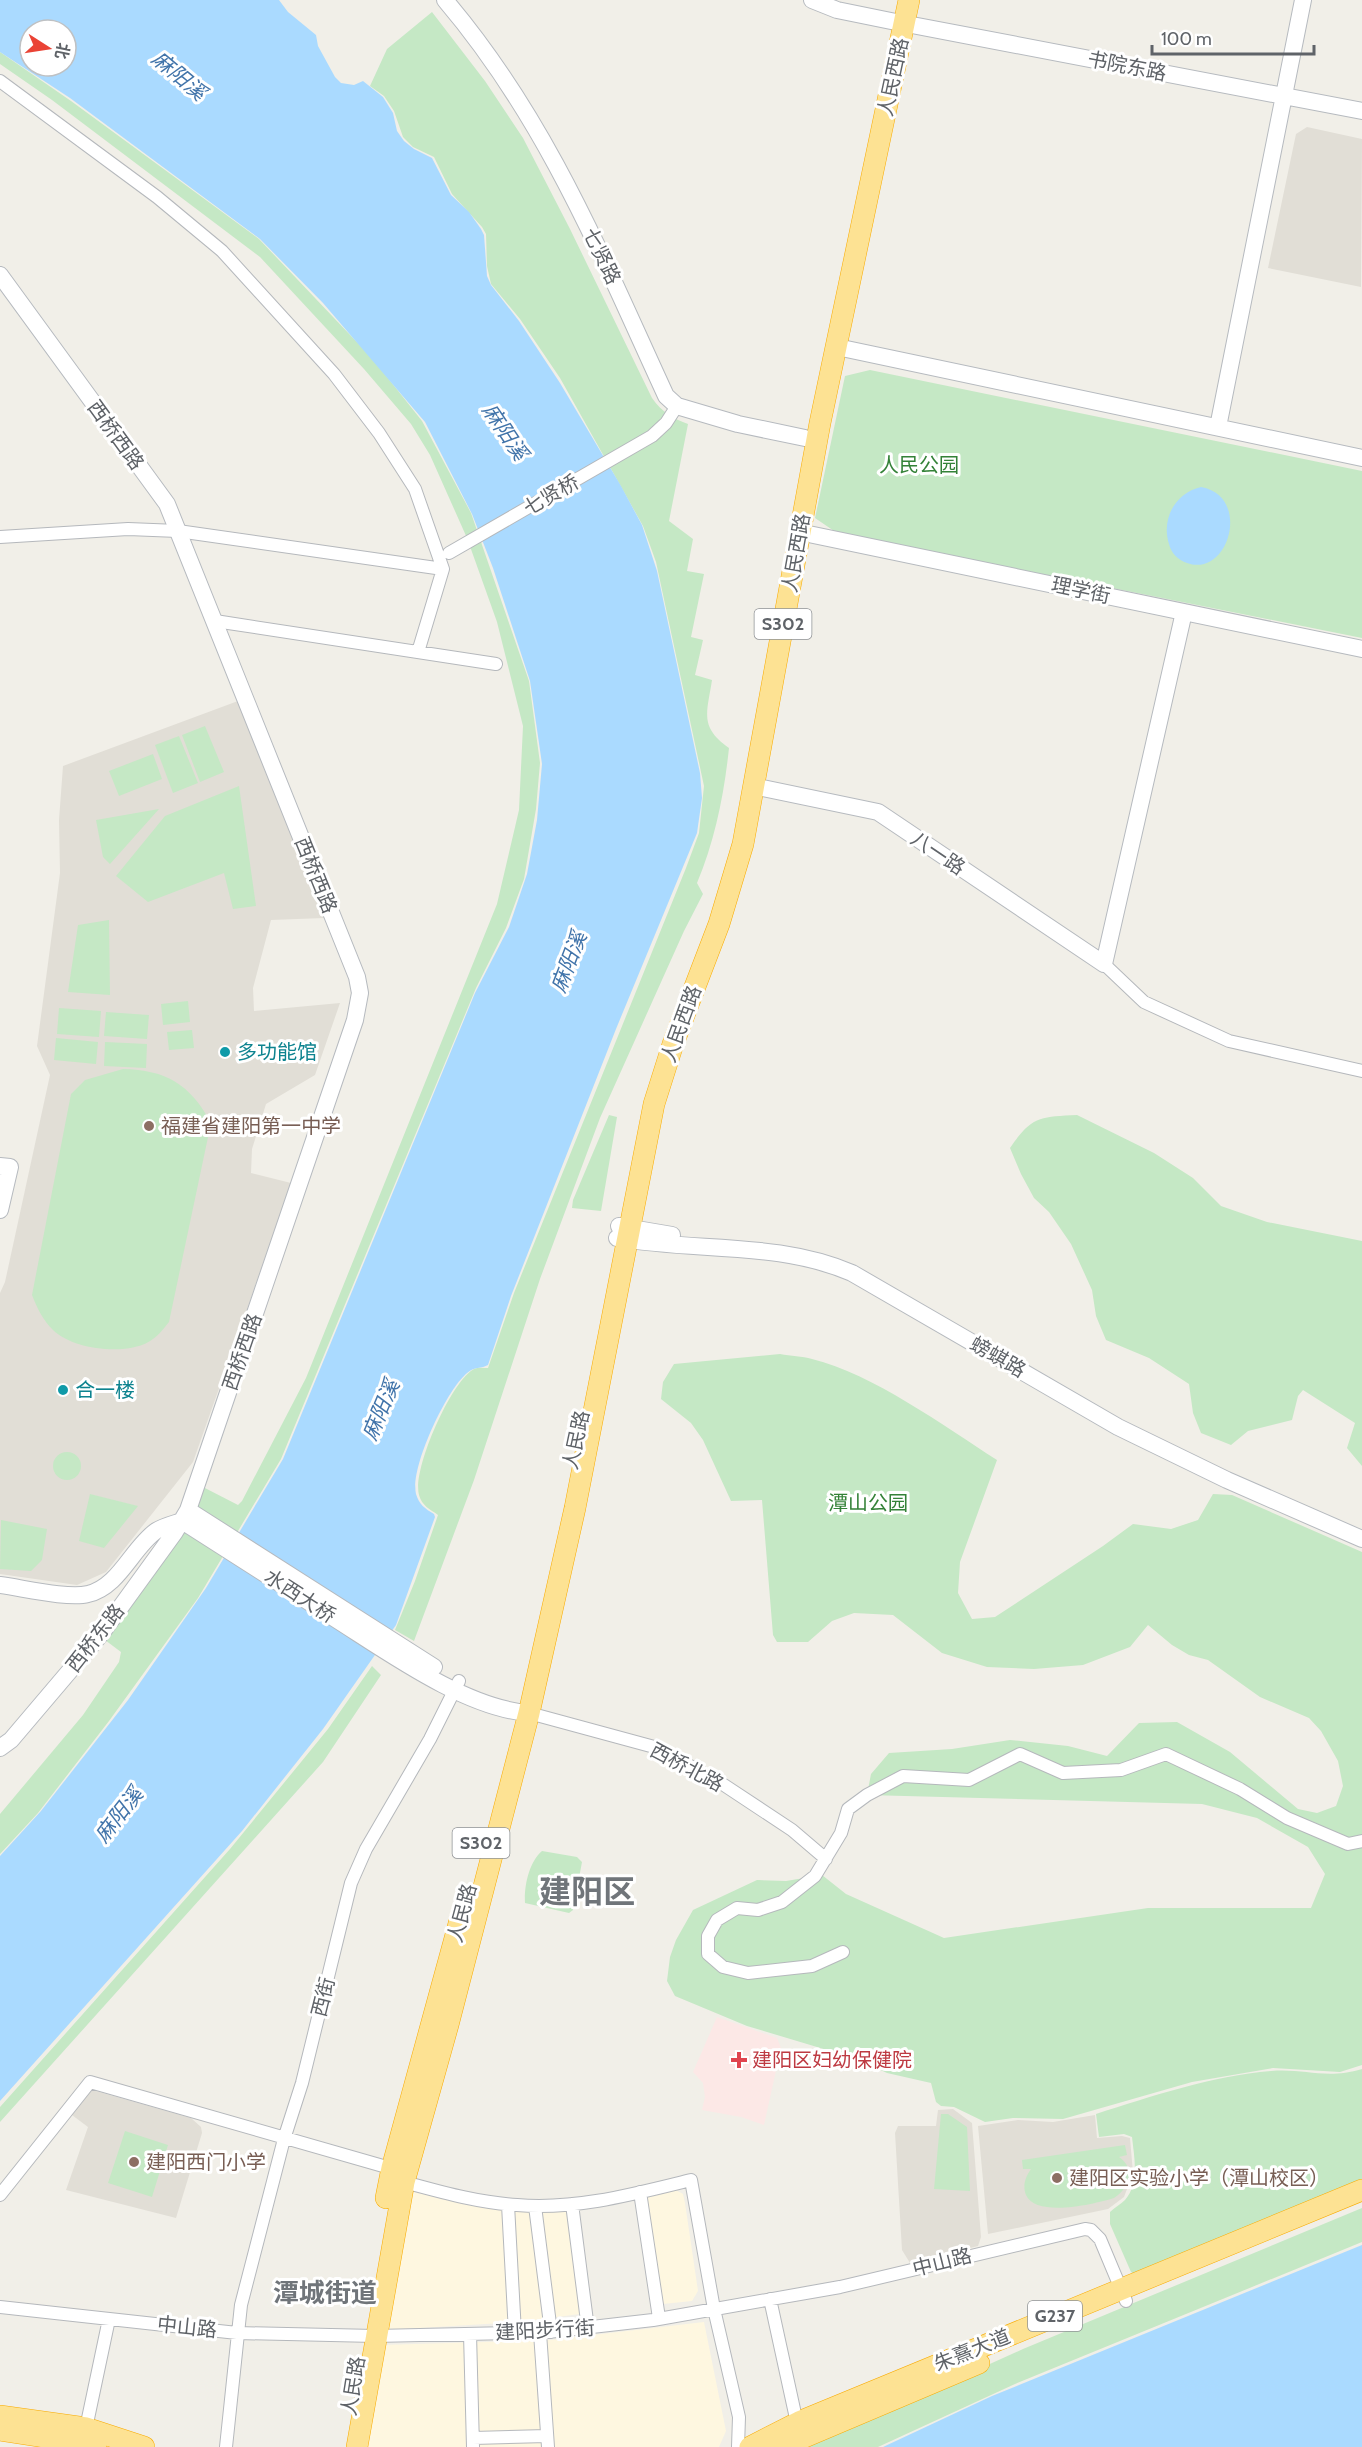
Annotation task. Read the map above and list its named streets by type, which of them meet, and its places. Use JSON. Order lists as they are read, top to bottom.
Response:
{
  "streets": {
    "highway": [
      "人民西路",
      "S302",
      "人民路",
      "G237",
      "朱熹大道"
    ],
    "main road": [
      "书院东路",
      "七贤路",
      "西桥西路",
      "理学街",
      "八一路",
      "螃蜞路",
      "水西大桥",
      "西桥东路"
    ],
    "street": [
      "七贤桥",
      "西桥北路",
      "西街",
      "中山路",
      "建阳步行街"
    ]
  },
  "crossings": [
    ["书院东路", "人民西路"],
    ["人民西路", "理学街"],
    ["人民西路", "八一路"],
    ["人民西路", "螃蜞路"],
    ["人民西路", "人民路"],
    ["七贤路", "七贤桥"],
    ["西桥西路", "水西大桥"],
    ["西桥西路", "西桥东路"],
    ["螃蜞路", "人民路"],
    ["人民路", "水西大桥"],
    ["人民路", "西桥北路"],
    ["人民路", "中山路"],
    ["人民路", "建阳步行街"],
    ["水西大桥", "西桥东路"],
    ["水西大桥", "西桥北路"],
    ["水西大桥", "西街"],
    ["西街", "中山路"],
    ["中山路", "建阳步行街"],
    ["中山路", "朱熹大道"]
  ],
  "districts": ["建阳区", "潭城街道"],
  "water": ["麻阳溪"],
  "parks": ["人民公园", "潭山公园"],
  "places": {
    "other": [
      "多功能馆",
      "福建省建阳第一中学",
      "合一楼",
      "建阳西门小学",
      "建阳区实验小学（潭山校区）"
    ],
    "health": ["建阳区妇幼保健院"]
  },
  "scale_bar": "100 m",
  "north": "right"
}
